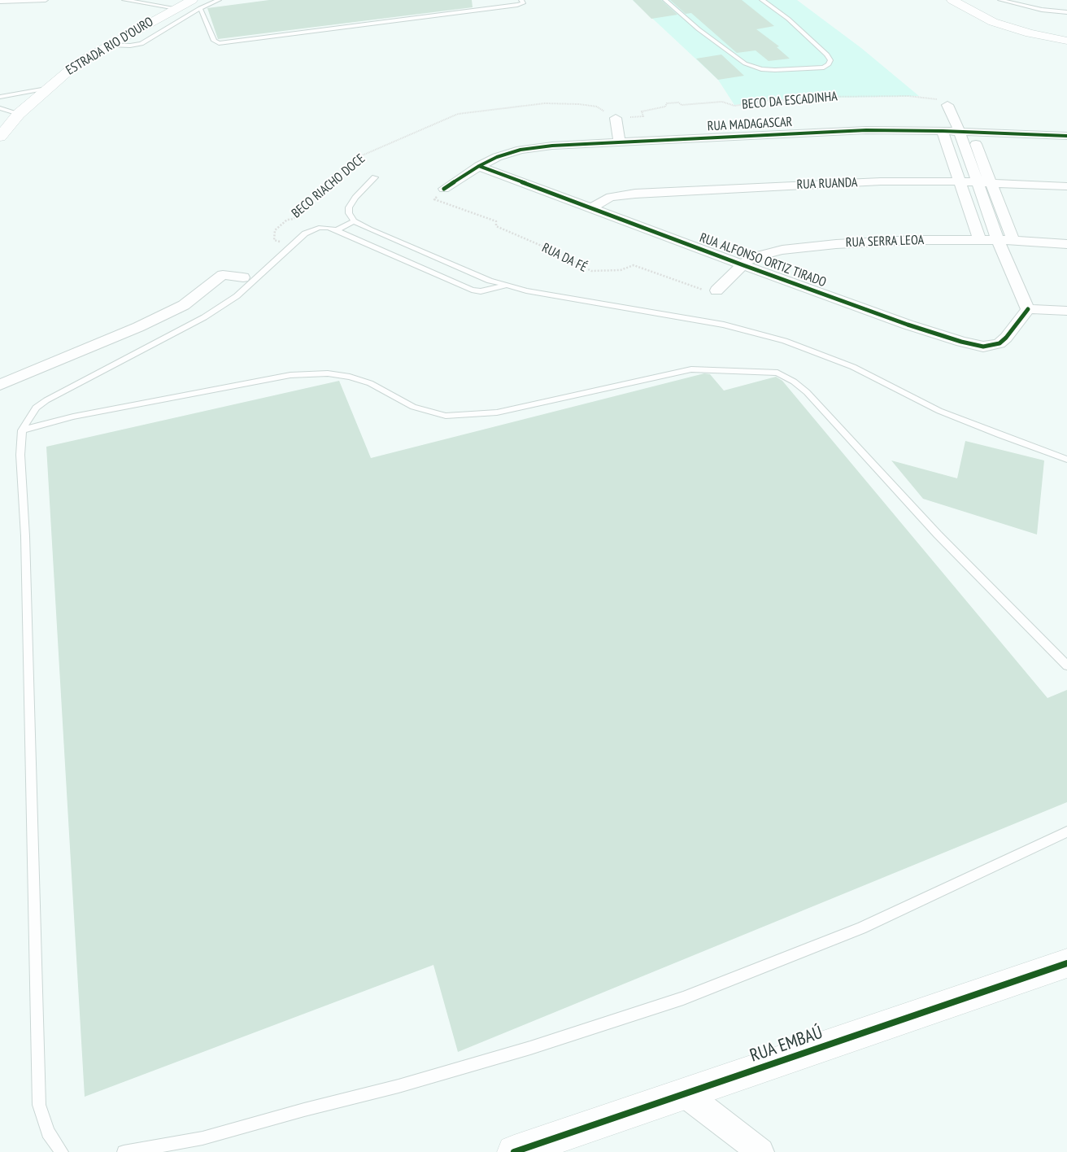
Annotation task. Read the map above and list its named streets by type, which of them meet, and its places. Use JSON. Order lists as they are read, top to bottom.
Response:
{
  "streets": {
    "street": [
      "ESTRADA RIO D'OURO",
      "RUA MADAGASCAR",
      "RUA RUANDA",
      "RUA SERRA LEOA",
      "RUA ALFONSO ORTIZ TIRADO",
      "RUA EMBAÚ"
    ],
    "path": ["BECO DA ESCADINHA", "BECO RIACHO DOCE", "RUA DA FÉ"]
  },
  "crossings": [
    ["BECO DA ESCADINHA", "BECO RIACHO DOCE"],
    ["RUA MADAGASCAR", "RUA DA FÉ"],
    ["RUA MADAGASCAR", "RUA ALFONSO ORTIZ TIRADO"],
    ["RUA RUANDA", "RUA ALFONSO ORTIZ TIRADO"],
    ["RUA SERRA LEOA", "RUA DA FÉ"],
    ["RUA SERRA LEOA", "RUA ALFONSO ORTIZ TIRADO"]
  ]
}
